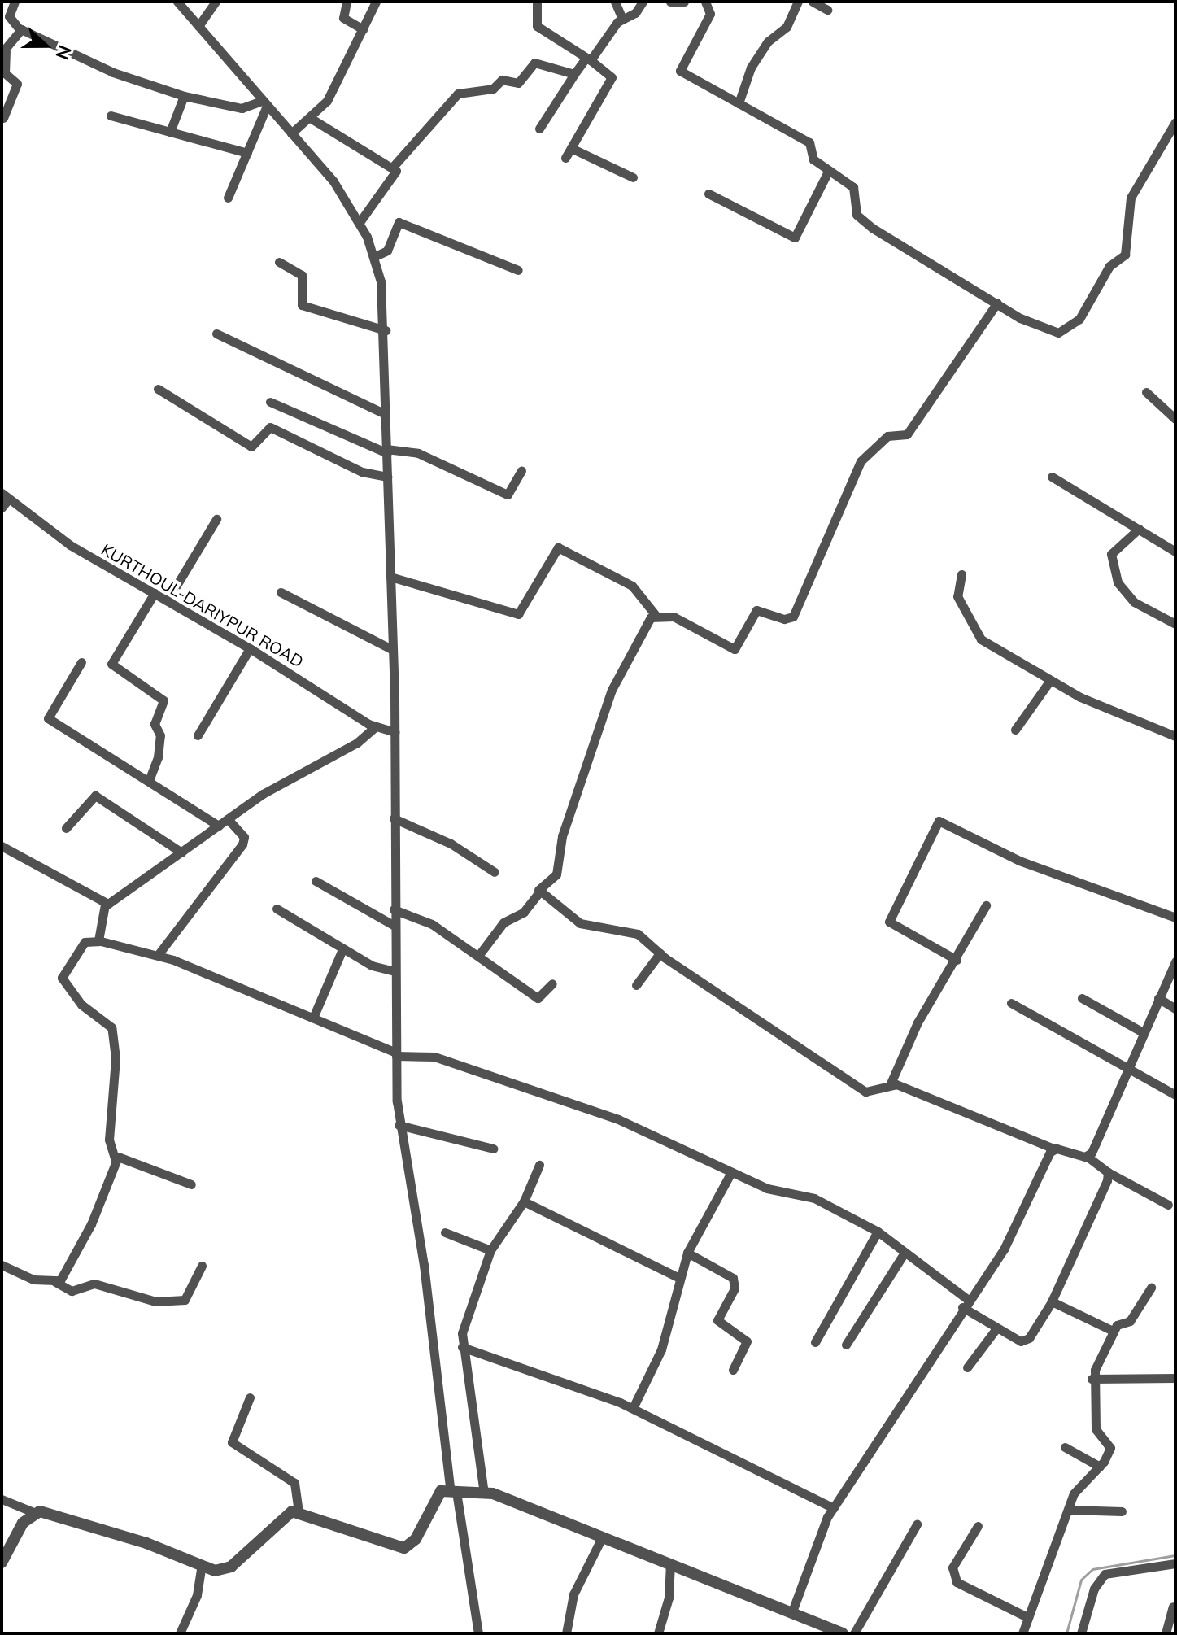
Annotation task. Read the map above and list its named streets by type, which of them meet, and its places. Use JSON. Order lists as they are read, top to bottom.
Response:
{
  "streets": {
    "street": ["KURTHOUL-DARIYPUR ROAD"]
  },
  "north": "right"
}
